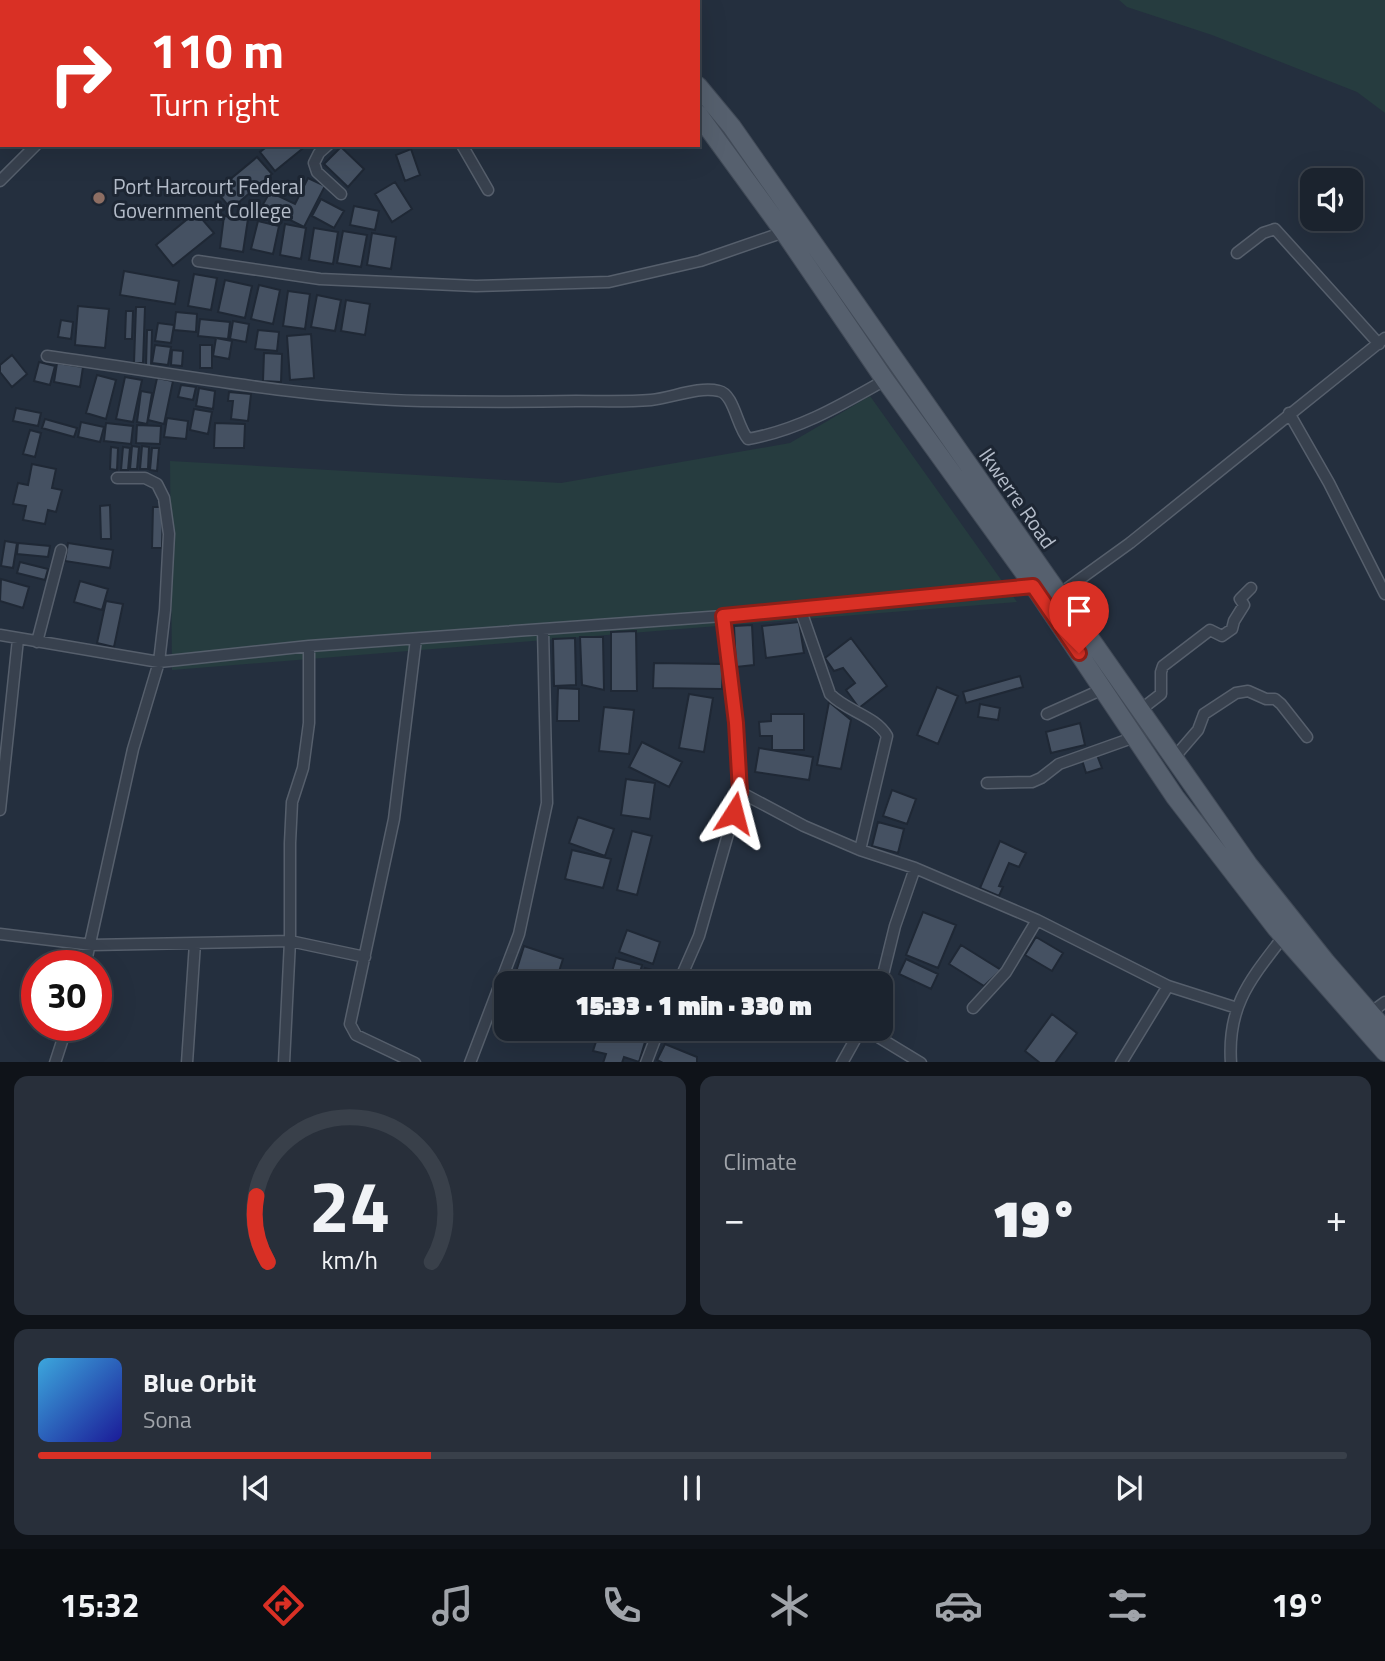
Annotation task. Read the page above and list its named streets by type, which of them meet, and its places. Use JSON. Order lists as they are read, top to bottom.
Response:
{
  "streets": {
    "main road": ["Ikwerre Road"]
  },
  "places": ["Port Harcourt Federal Government College"],
  "page": {
    "turn": ["110 m", "Turn right"],
    "limit": "30",
    "trip": "15:33 · 1 min · 330 m",
    "tile": "Climate",
    "heat": ["−", "19°", "+"],
    "song": ["Blue Orbit", "Sona"],
    "tabs": ["15:32", "19°"],
    "gauge": ["24", "km/h"]
  }
}
